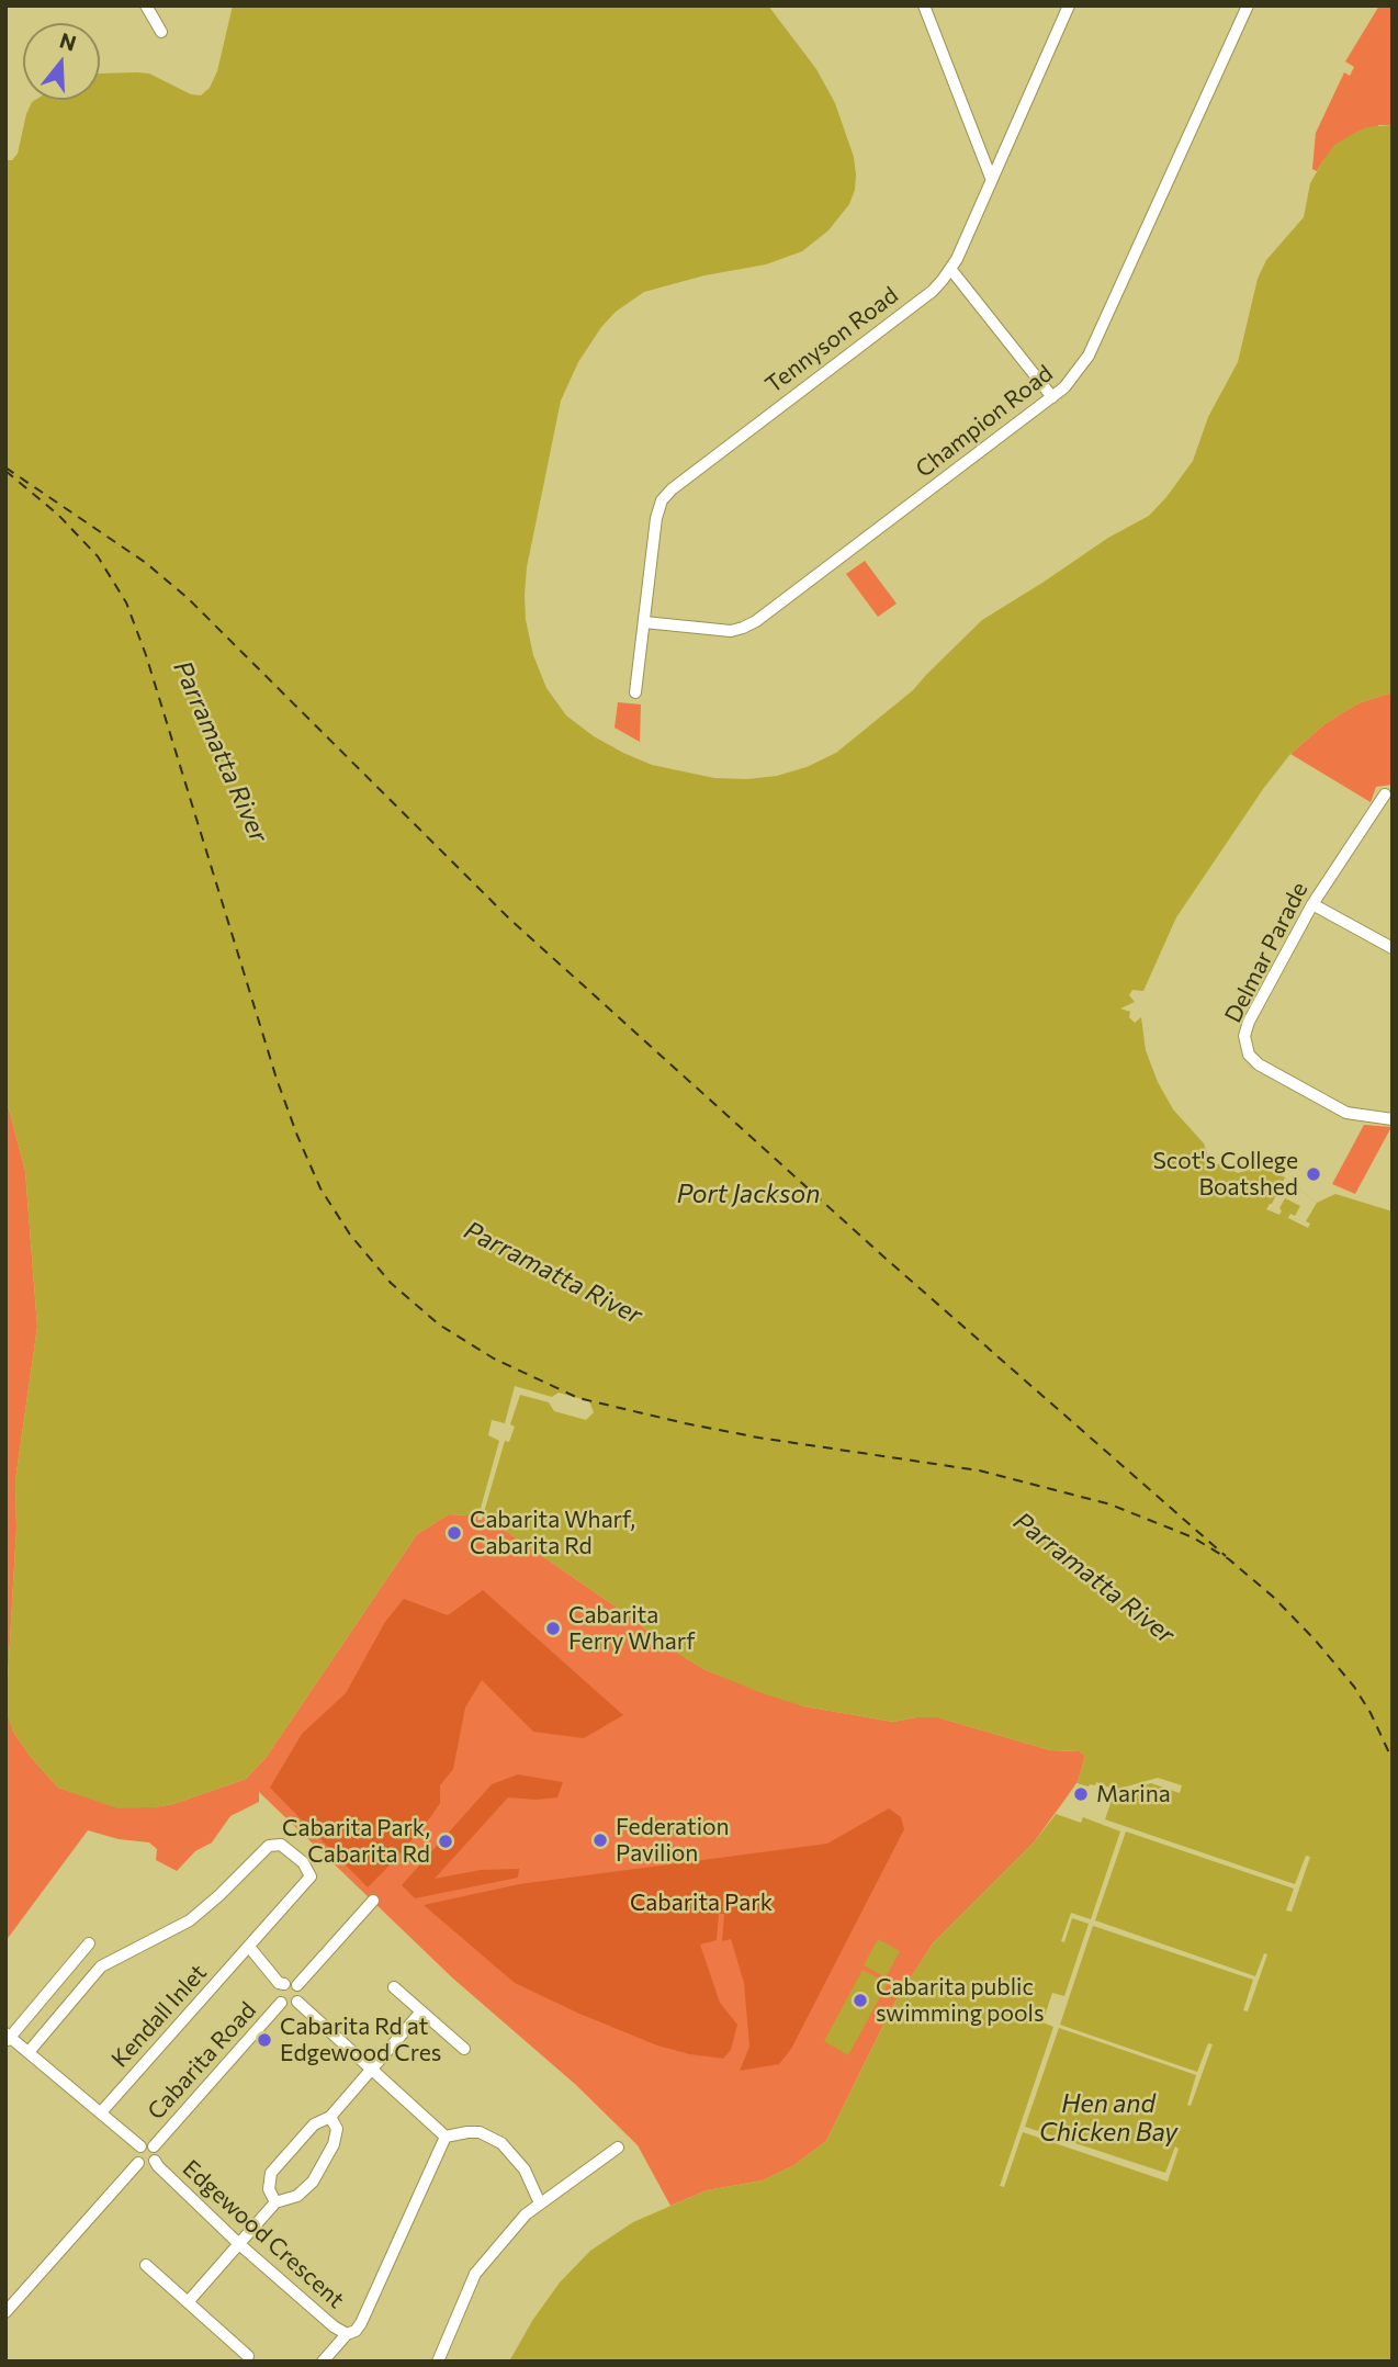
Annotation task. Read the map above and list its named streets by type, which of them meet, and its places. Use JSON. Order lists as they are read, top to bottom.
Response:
{
  "streets": {
    "street": [
      "Tennyson Road",
      "Champion Road",
      "Delmar Parade",
      "Kendall Inlet",
      "Cabarita Road",
      "Edgewood Crescent"
    ]
  },
  "crossings": [
    ["Tennyson Road", "Champion Road"],
    ["Cabarita Road", "Edgewood Crescent"]
  ],
  "water": ["Parramatta River", "Port Jackson", "Hen and Chicken Bay"],
  "parks": ["Cabarita Park"],
  "places": [
    "Scot's College Boatshed",
    "Cabarita Wharf, Cabarita Rd",
    "Cabarita Ferry Wharf",
    "Marina",
    "Federation Pavilion",
    "Cabarita Park, Cabarita Rd",
    "Cabarita public swimming pools",
    "Cabarita Rd at Edgewood Cres"
  ],
  "north": "top"
}
